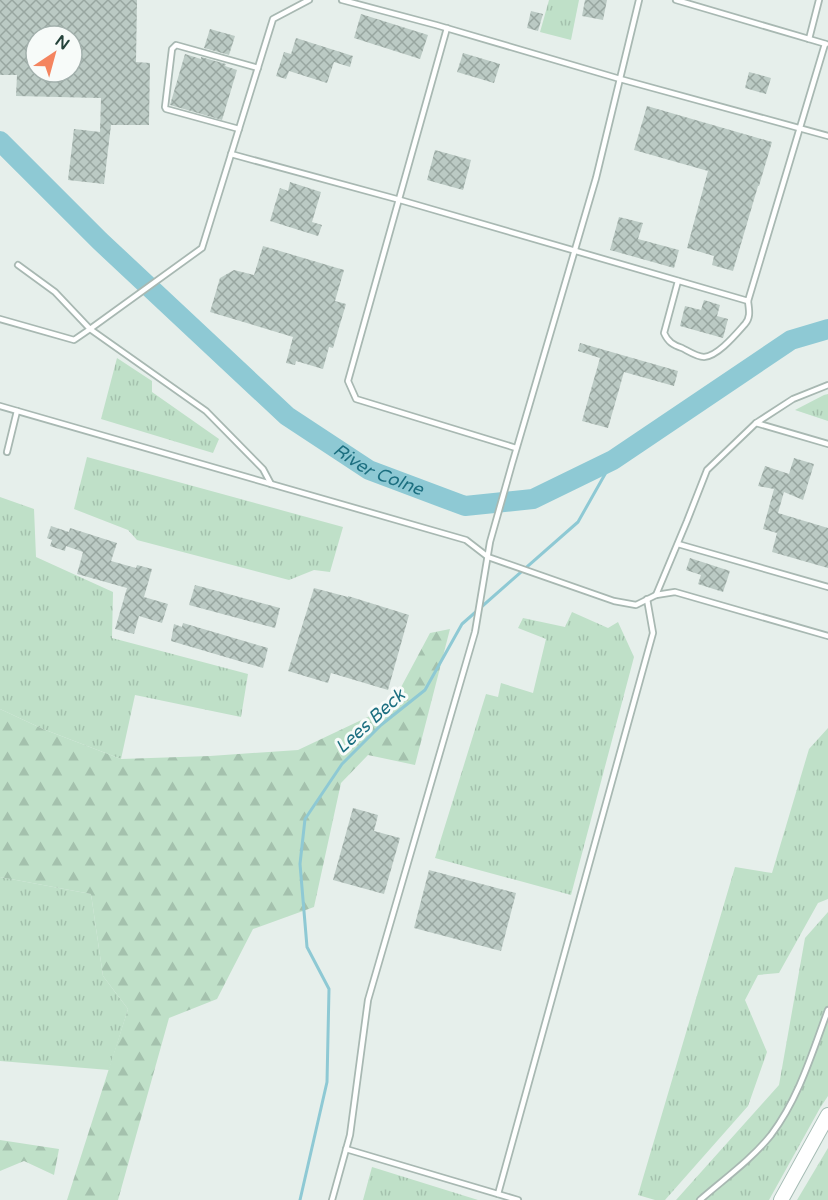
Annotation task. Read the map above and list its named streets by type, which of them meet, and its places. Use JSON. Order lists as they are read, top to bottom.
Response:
{
  "water": ["River Colne", "Lees Beck"],
  "north": "top right"
}
